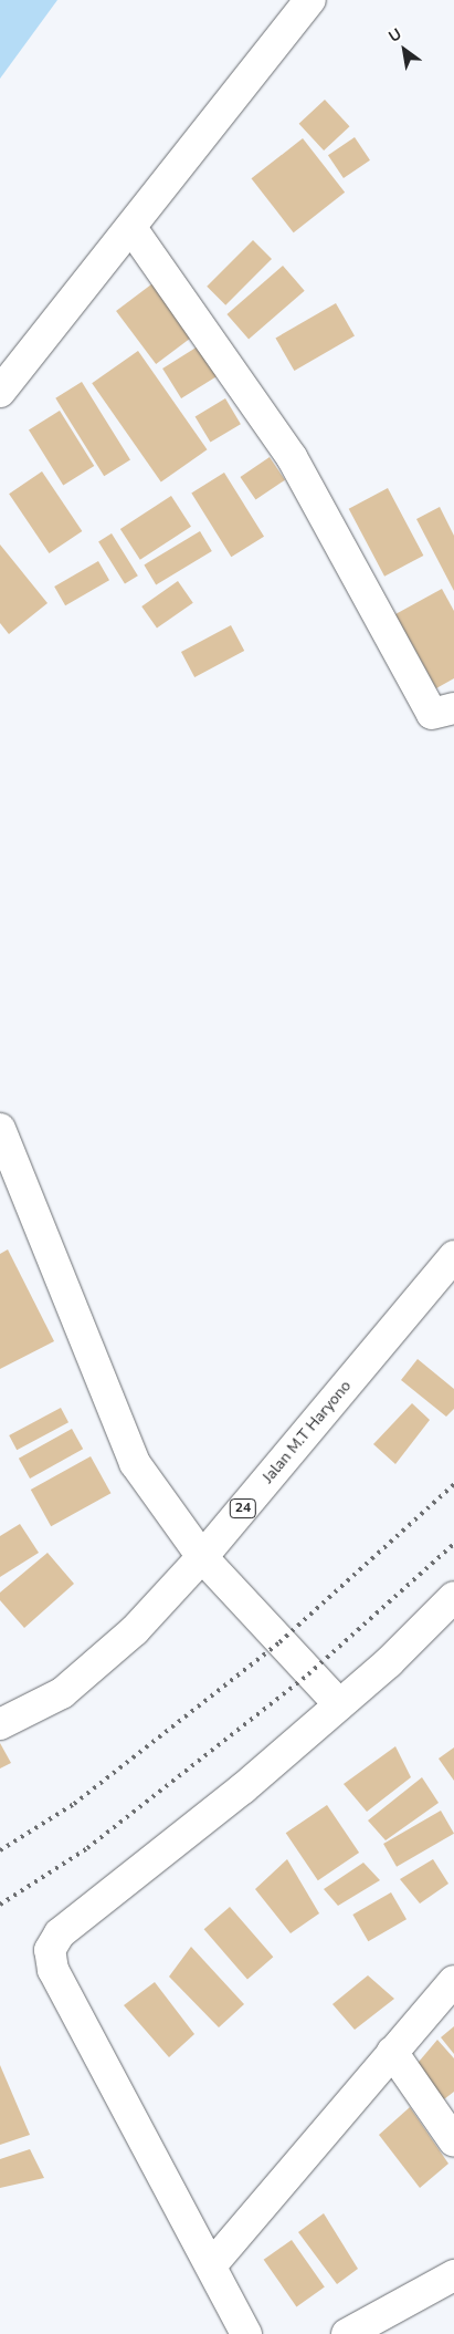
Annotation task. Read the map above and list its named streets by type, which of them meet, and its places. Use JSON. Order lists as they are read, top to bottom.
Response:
{
  "streets": {
    "main road": ["Jalan M.T Haryono", "24"]
  },
  "north": "top left"
}
